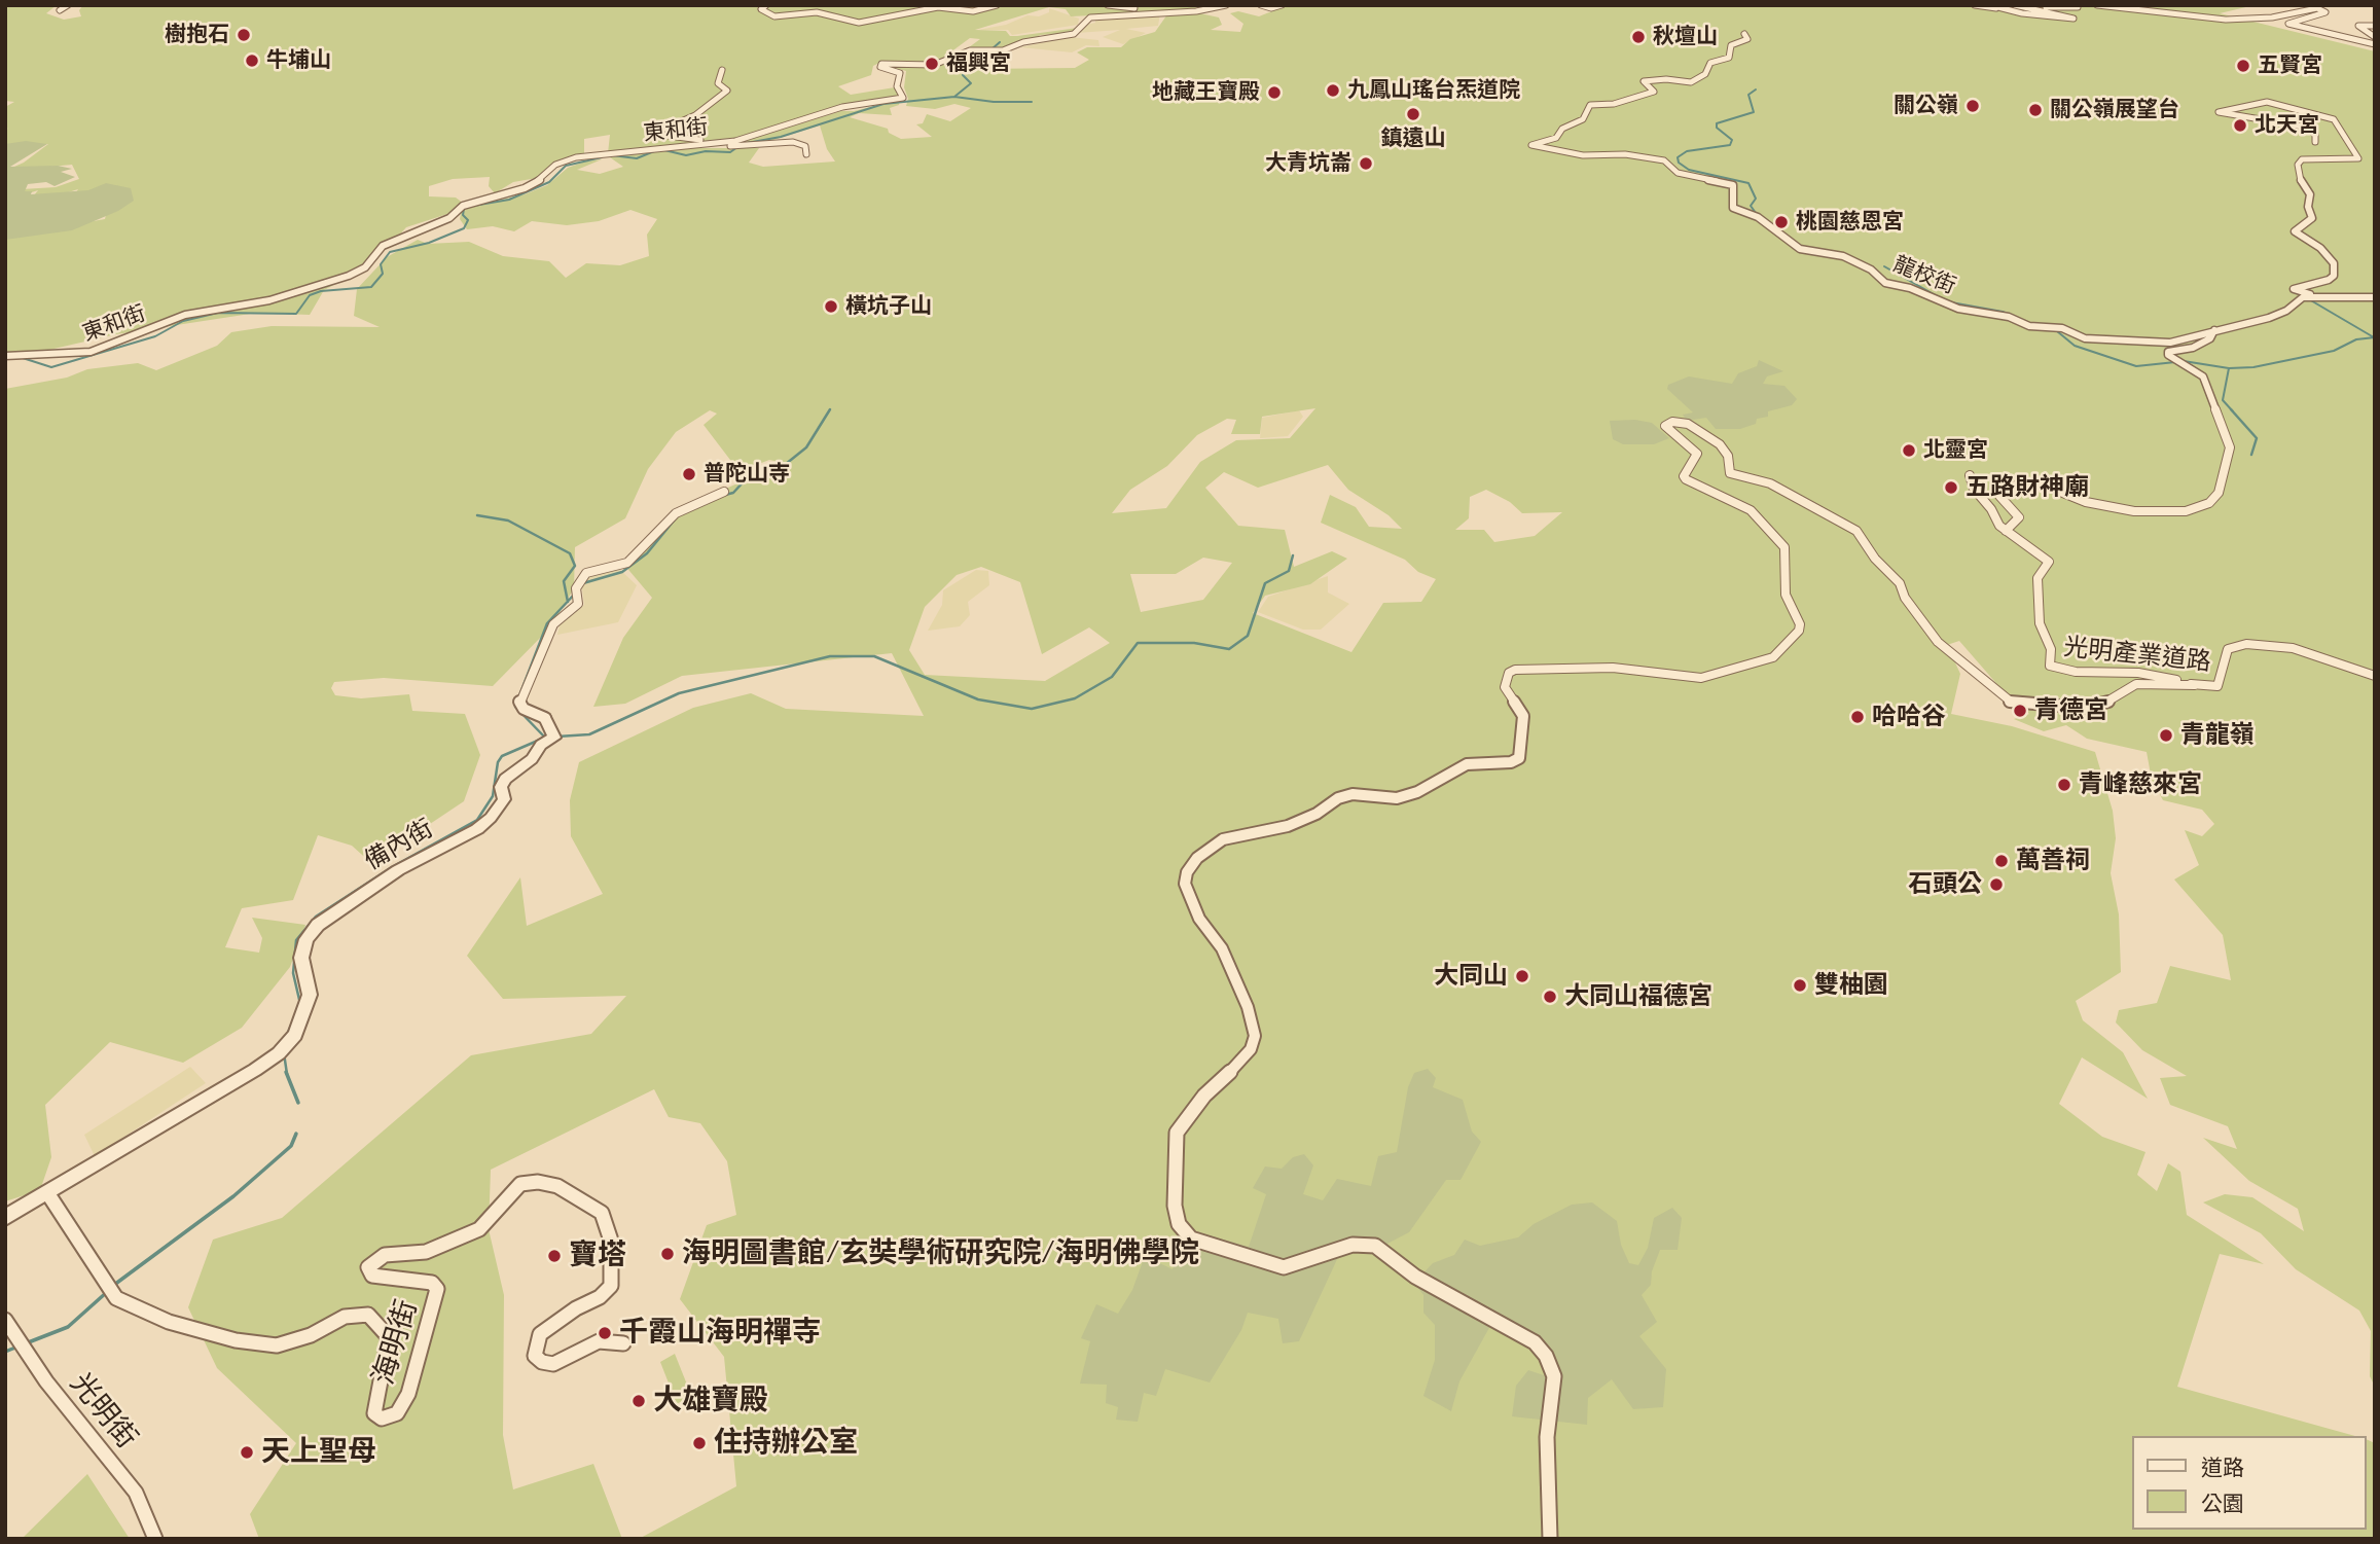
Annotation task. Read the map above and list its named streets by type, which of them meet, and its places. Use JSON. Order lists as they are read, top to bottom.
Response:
{
  "streets": {
    "street": [
      "東和街",
      "龍校街",
      "光明產業道路",
      "備內街",
      "海明街",
      "光明街"
    ]
  },
  "crossings": [
    ["備內街", "海明街"]
  ],
  "places": [
    "樹抱石",
    "秋壇山",
    "牛埔山",
    "福興宮",
    "五賢宮",
    "九鳳山瑤台炁道院",
    "地藏王寶殿",
    "關公嶺",
    "關公嶺展望台",
    "鎮遠山",
    "北天宮",
    "大青坑崙",
    "桃園慈恩宮",
    "橫坑子山",
    "北靈宮",
    "普陀山寺",
    "五路財神廟",
    "青德宮",
    "哈哈谷",
    "青龍嶺",
    "青峰慈來宮",
    "萬善祠",
    "石頭公",
    "大同山",
    "雙柚園",
    "大同山福德宮",
    "海明圖書館/玄奘學術研究院/海明佛學院",
    "寶塔",
    "千霞山海明禪寺",
    "大雄寶殿",
    "住持辦公室",
    "天上聖母"
  ],
  "legend": ["道路", "公園"]
}
